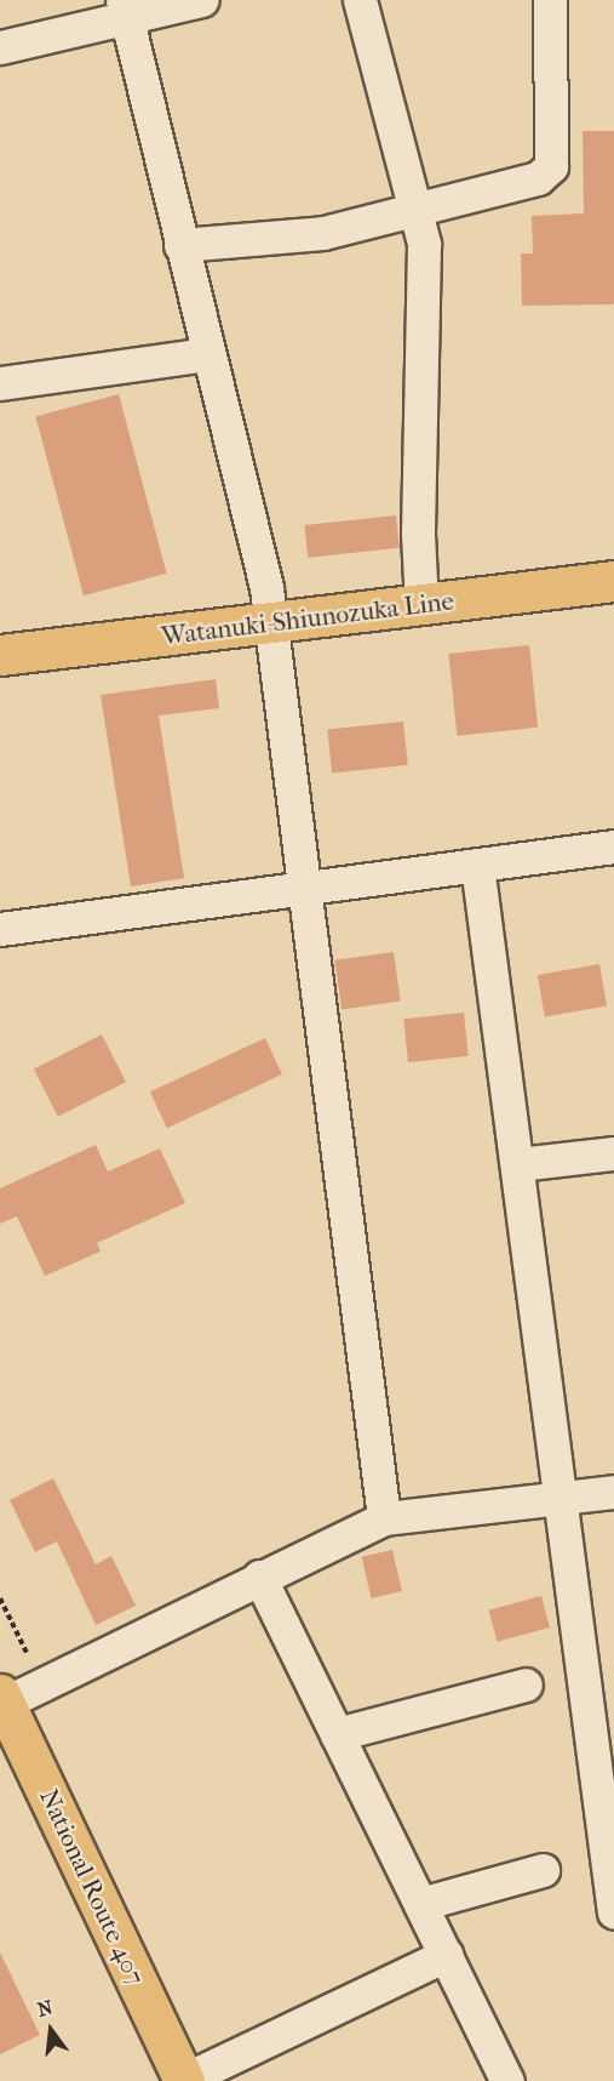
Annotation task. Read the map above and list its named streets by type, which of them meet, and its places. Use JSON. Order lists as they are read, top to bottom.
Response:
{
  "streets": {
    "main road": ["Watanuki-Shiunozuka Line", "National Route 407"]
  },
  "north": "top"
}
